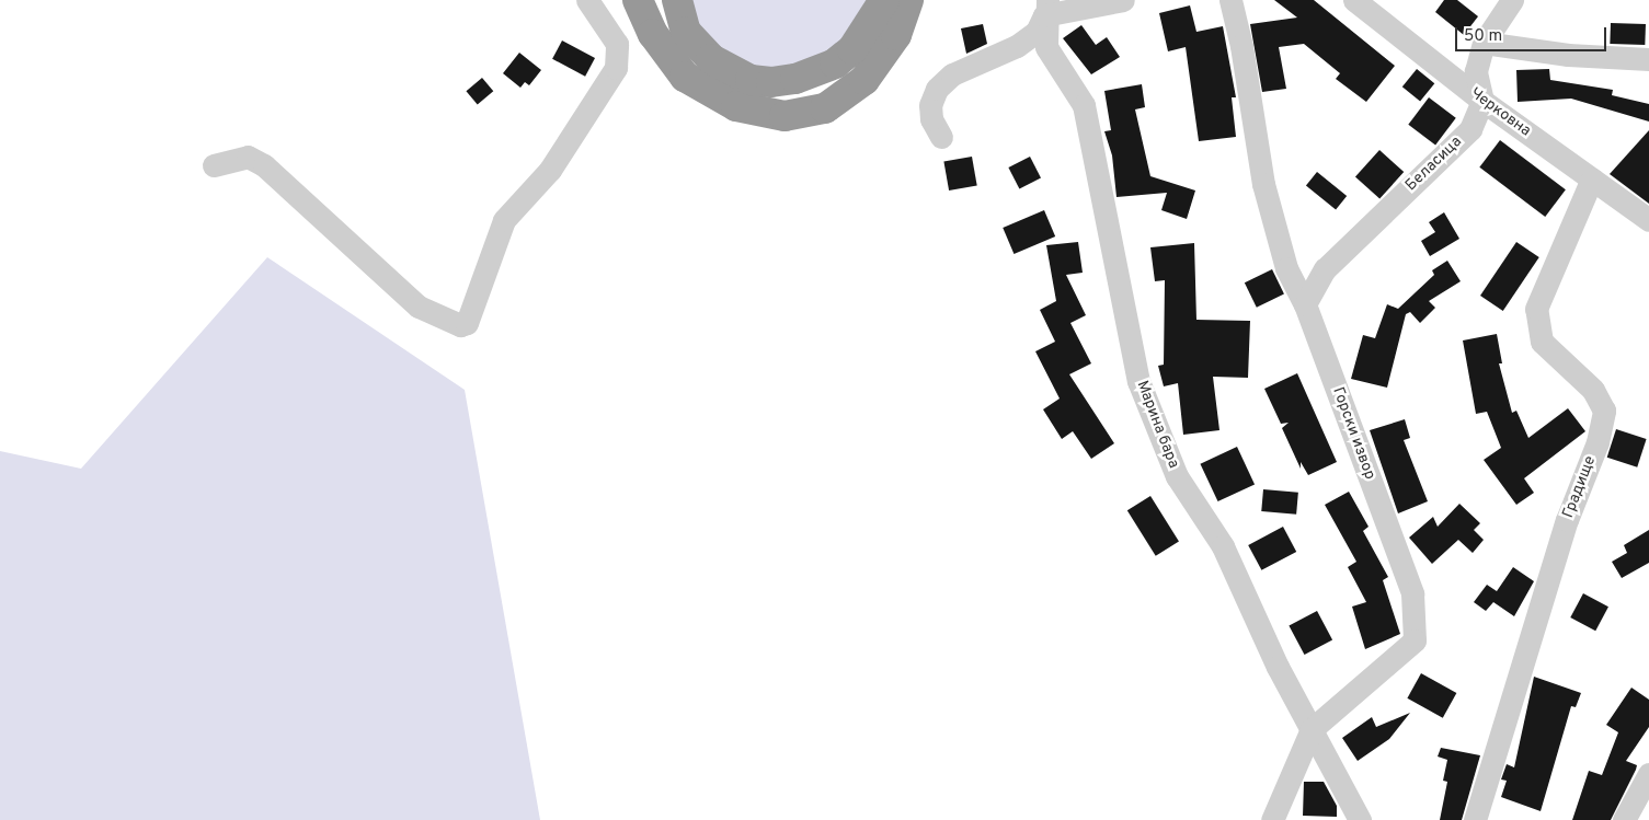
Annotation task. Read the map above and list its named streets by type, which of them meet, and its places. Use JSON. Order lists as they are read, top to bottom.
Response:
{
  "streets": {
    "street": [
      "Черковна",
      "Беласица",
      "Марина бара",
      "Горски извор",
      "Градище"
    ]
  },
  "crossings": [
    ["Черковна", "Беласица"],
    ["Черковна", "Градище"],
    ["Беласица", "Горски извор"],
    ["Марина бара", "Горски извор"]
  ],
  "scale_bar": "50 m"
}
